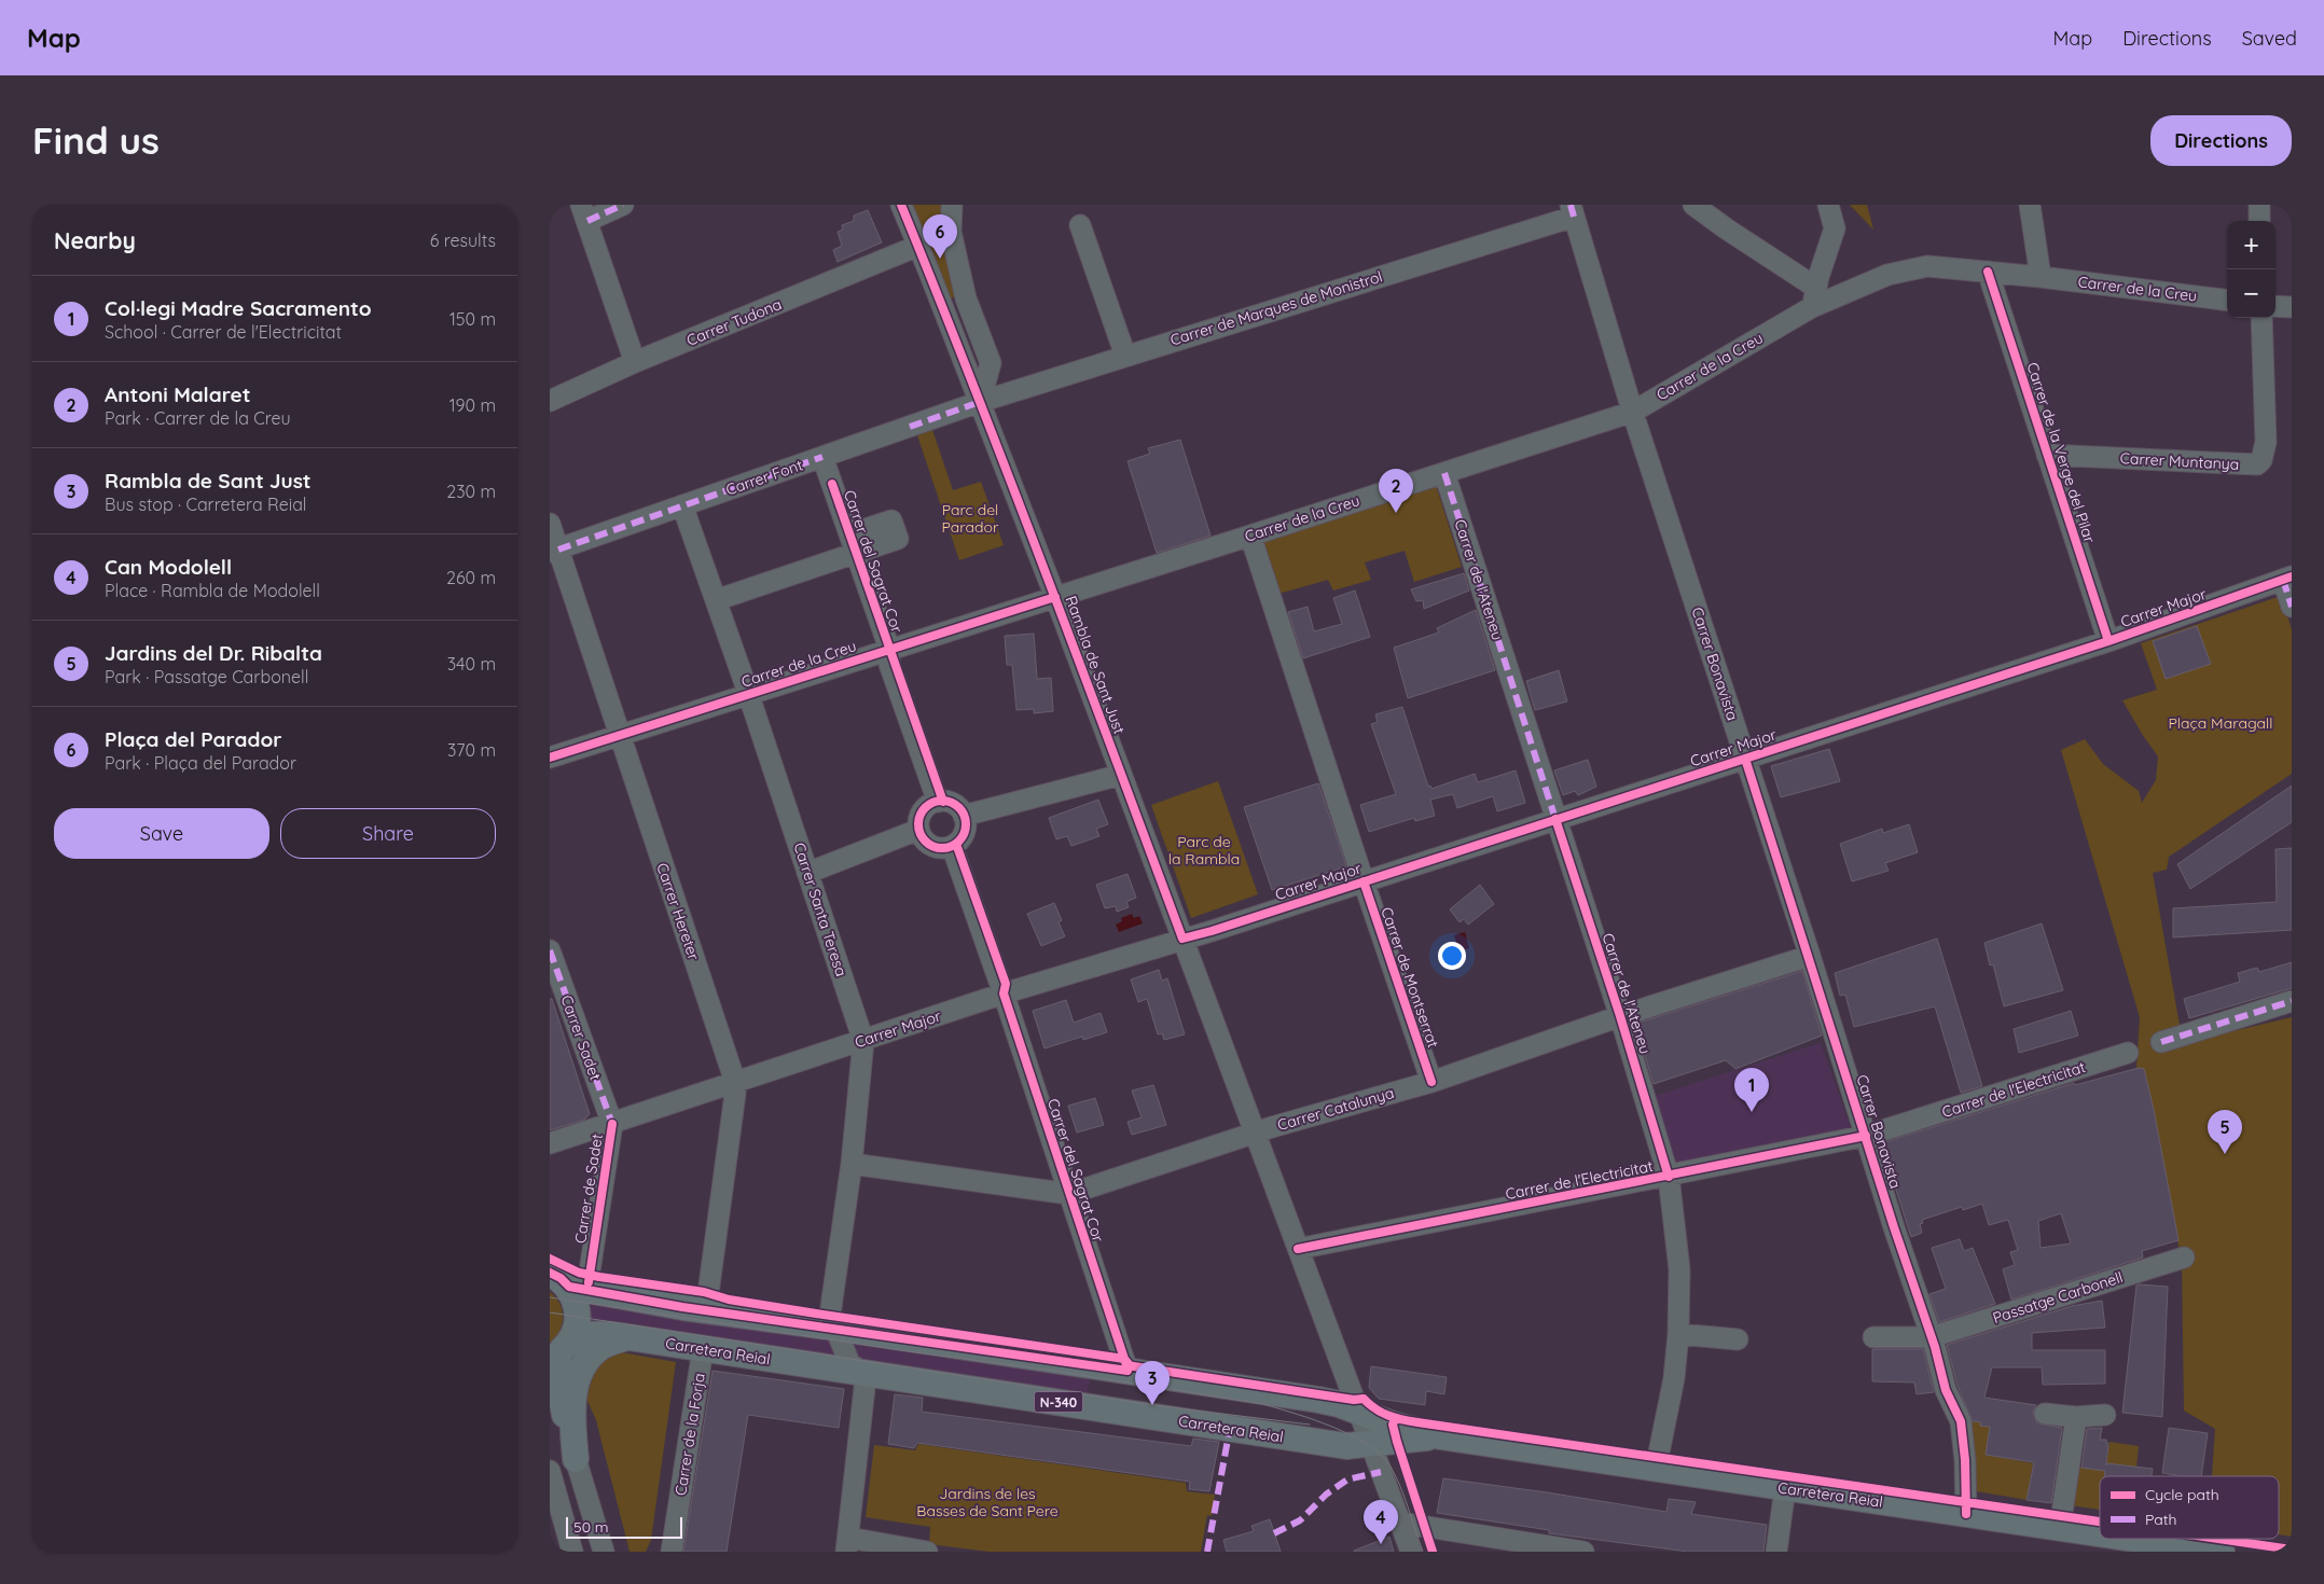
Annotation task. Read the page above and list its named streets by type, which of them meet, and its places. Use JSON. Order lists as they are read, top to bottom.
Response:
{
  "streets": {
    "main road": ["Carretera Reial", "N-340"],
    "street": [
      "Carrer de la Creu",
      "Carrer de Marques de Monistrol",
      "Carrer Tudona",
      "Carrer de la Verge del Pilar",
      "Carrer Muntanya",
      "Carrer Font",
      "Carrer del Sagrat Cor",
      "Carrer de l'Ateneu",
      "Carrer Major",
      "Carrer Bonavista",
      "Rambla de Sant Just",
      "Carrer Santa Teresa",
      "Carrer Hereter",
      "Carrer de Montserrat",
      "Carrer Sadet",
      "Carrer de l'Electricitat",
      "Carrer Catalunya",
      "Carrer de Sadet",
      "Passatge Carbonell",
      "Carrer de la Forja"
    ]
  },
  "crossings": [
    ["Carrer de la Creu", "Carrer de la Verge del Pilar"],
    ["Carrer de la Creu", "Carrer del Sagrat Cor"],
    ["Carrer de la Creu", "Carrer de l'Ateneu"],
    ["Carrer de la Creu", "Carrer Bonavista"],
    ["Carrer de la Creu", "Rambla de Sant Just"],
    ["Carrer de la Creu", "Carrer Santa Teresa"],
    ["Carrer de la Creu", "Carrer Hereter"],
    ["Carrer de la Creu", "Carrer de Montserrat"],
    ["Carrer de Marques de Monistrol", "Carrer Font"],
    ["Carrer de Marques de Monistrol", "Carrer Bonavista"],
    ["Carrer de Marques de Monistrol", "Rambla de Sant Just"],
    ["Carrer Tudona", "Rambla de Sant Just"],
    ["Carrer de la Verge del Pilar", "Carrer Muntanya"],
    ["Carrer de la Verge del Pilar", "Carrer Major"],
    ["Carrer Font", "Carrer del Sagrat Cor"],
    ["Carrer Font", "Rambla de Sant Just"],
    ["Carrer Font", "Carrer Santa Teresa"],
    ["Carrer Font", "Carrer Hereter"],
    ["Carrer del Sagrat Cor", "Carrer Major"],
    ["Carrer del Sagrat Cor", "Carrer Catalunya"],
    ["Carrer del Sagrat Cor", "Carretera Reial"],
    ["Carrer de l'Ateneu", "Carrer Major"],
    ["Carrer de l'Ateneu", "Carrer de l'Electricitat"],
    ["Carrer de l'Ateneu", "Carrer Catalunya"],
    ["Carrer de l'Ateneu", "Carretera Reial"],
    ["Carrer Major", "Carrer Bonavista"],
    ["Carrer Major", "Rambla de Sant Just"],
    ["Carrer Major", "Carrer Santa Teresa"],
    ["Carrer Major", "Carrer Hereter"],
    ["Carrer Major", "Carrer de Montserrat"],
    ["Carrer Major", "Carrer Sadet"],
    ["Carrer Major", "Carrer de Sadet"],
    ["Carrer Bonavista", "Carrer de l'Electricitat"],
    ["Carrer Bonavista", "Carrer Catalunya"],
    ["Carrer Bonavista", "Passatge Carbonell"],
    ["Carrer Bonavista", "Carretera Reial"],
    ["Rambla de Sant Just", "Carrer de l'Electricitat"],
    ["Rambla de Sant Just", "Carrer Catalunya"],
    ["Rambla de Sant Just", "Carretera Reial"],
    ["Carrer Santa Teresa", "Carrer Catalunya"],
    ["Carrer Santa Teresa", "Carretera Reial"],
    ["Carrer Hereter", "Carretera Reial"],
    ["Carrer de Montserrat", "Carrer Catalunya"],
    ["Carrer Sadet", "Carrer de Sadet"],
    ["Carrer de Sadet", "Carretera Reial"],
    ["Carretera Reial", "Carrer de la Forja"]
  ],
  "parks": [
    "Parc del Parador",
    "Plaça Maragall",
    "Parc de la Rambla",
    "Jardins de les Basses de Sant Pere"
  ],
  "legend": ["Cycle path", "Path"],
  "scale_bar": "50 m",
  "page": {
    "header": "Map",
    "nav": ["Map", "Directions", "Saved"],
    "buttons": [
      "Directions",
      ["Save", "Share"]
    ],
    "title": "Find us",
    "heading": ["Nearby", "6 results"],
    "pins": [
      "6",
      "2",
      "1",
      "5",
      "3",
      "4"
    ],
    "map_buttons": ["+", "−"],
    "list": [
      {
        "mark": "1",
        "name": "Col·legi Madre Sacramento",
        "note": "School · Carrer de l'Electricitat",
        "value": "150 m"
      },
      {
        "mark": "2",
        "name": "Antoni Malaret",
        "note": "Park · Carrer de la Creu",
        "value": "190 m"
      },
      {
        "mark": "3",
        "name": "Rambla de Sant Just",
        "note": "Bus stop · Carretera Reial",
        "value": "230 m"
      },
      {
        "mark": "4",
        "name": "Can Modolell",
        "note": "Place · Rambla de Modolell",
        "value": "260 m"
      },
      {
        "mark": "5",
        "name": "Jardins del Dr. Ribalta",
        "note": "Park · Passatge Carbonell",
        "value": "340 m"
      },
      {
        "mark": "6",
        "name": "Plaça del Parador",
        "note": "Park · Plaça del Parador",
        "value": "370 m"
      }
    ],
    "scale": "50 m"
  }
}
